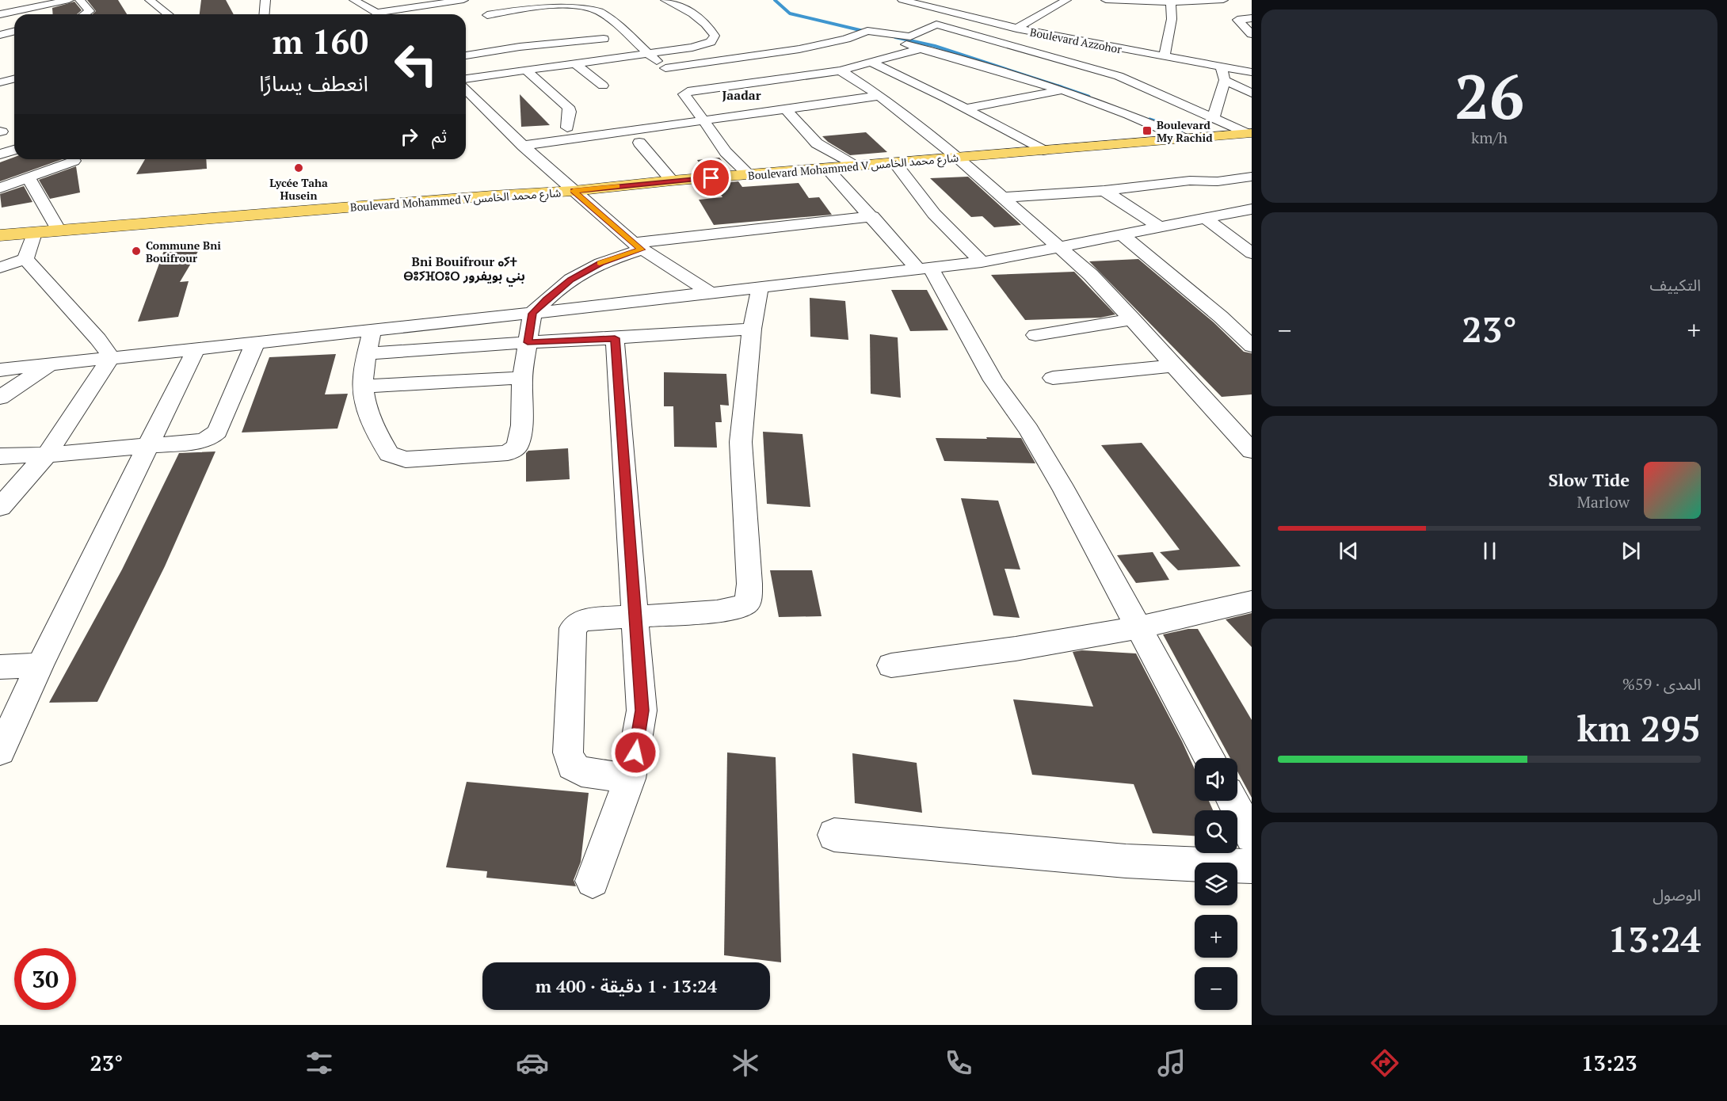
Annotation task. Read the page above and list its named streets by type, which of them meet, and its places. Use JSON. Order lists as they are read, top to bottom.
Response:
{
  "streets": {
    "main road": ["Boulevard Mohammed V شارع محمد الخامس"],
    "street": ["Boulevard Azzohor"]
  },
  "districts": ["Jaadar", "Bni Bouifrour ⴰⵢⵜ ⴱⵓⵢⴼⵔⵓⵔ بني بويفرور"],
  "places": {
    "transit": ["Boulevard My Rachid"],
    "other": ["Lycée Taha Husein", "Commune Bni Bouifrour"]
  },
  "page": {
    "tile": [
      ["26", "km/h"],
      "التكييف",
      ["المدى · 59%", "295 km"],
      ["الوصول", "13:24"]
    ],
    "turn": ["160 m", "انعطف يسارًا"],
    "then": "ثم",
    "heat": ["−", "23°", "+"],
    "song": ["Slow Tide", "Marlow"],
    "map_buttons": ["+", "−"],
    "limit": "30",
    "trip": "13:24 · 1 دقيقة · 400 m",
    "tabs": ["13:23", "23°"]
  }
}
